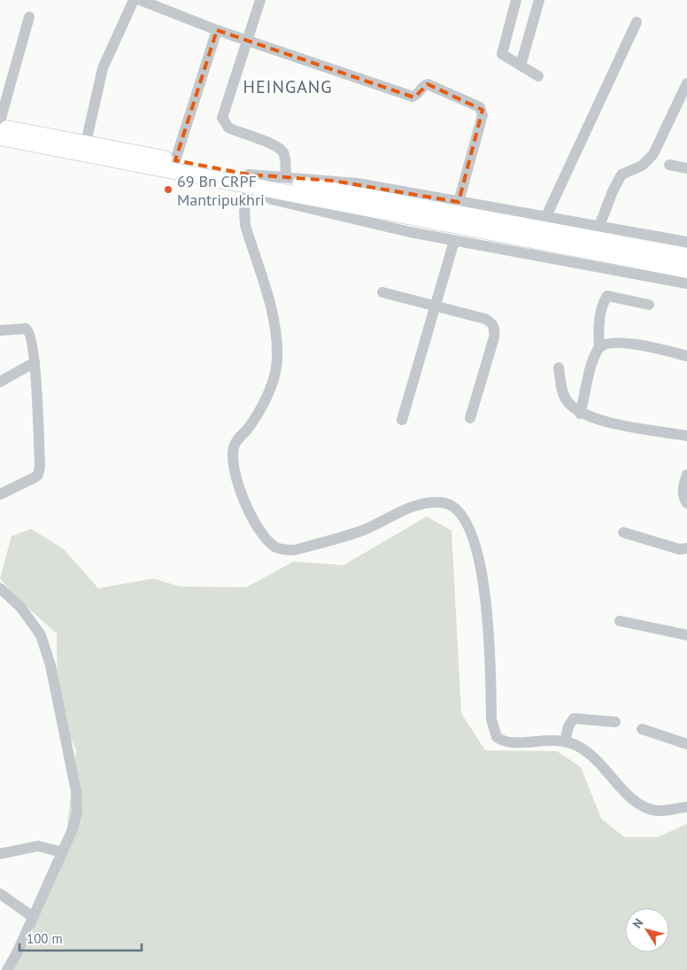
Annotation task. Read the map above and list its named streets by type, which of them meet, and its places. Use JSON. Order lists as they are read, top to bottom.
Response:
{
  "districts": ["HEINGANG"],
  "places": ["69 Bn CRPF Mantripukhri"],
  "scale_bar": "100 m",
  "north": "top left"
}
